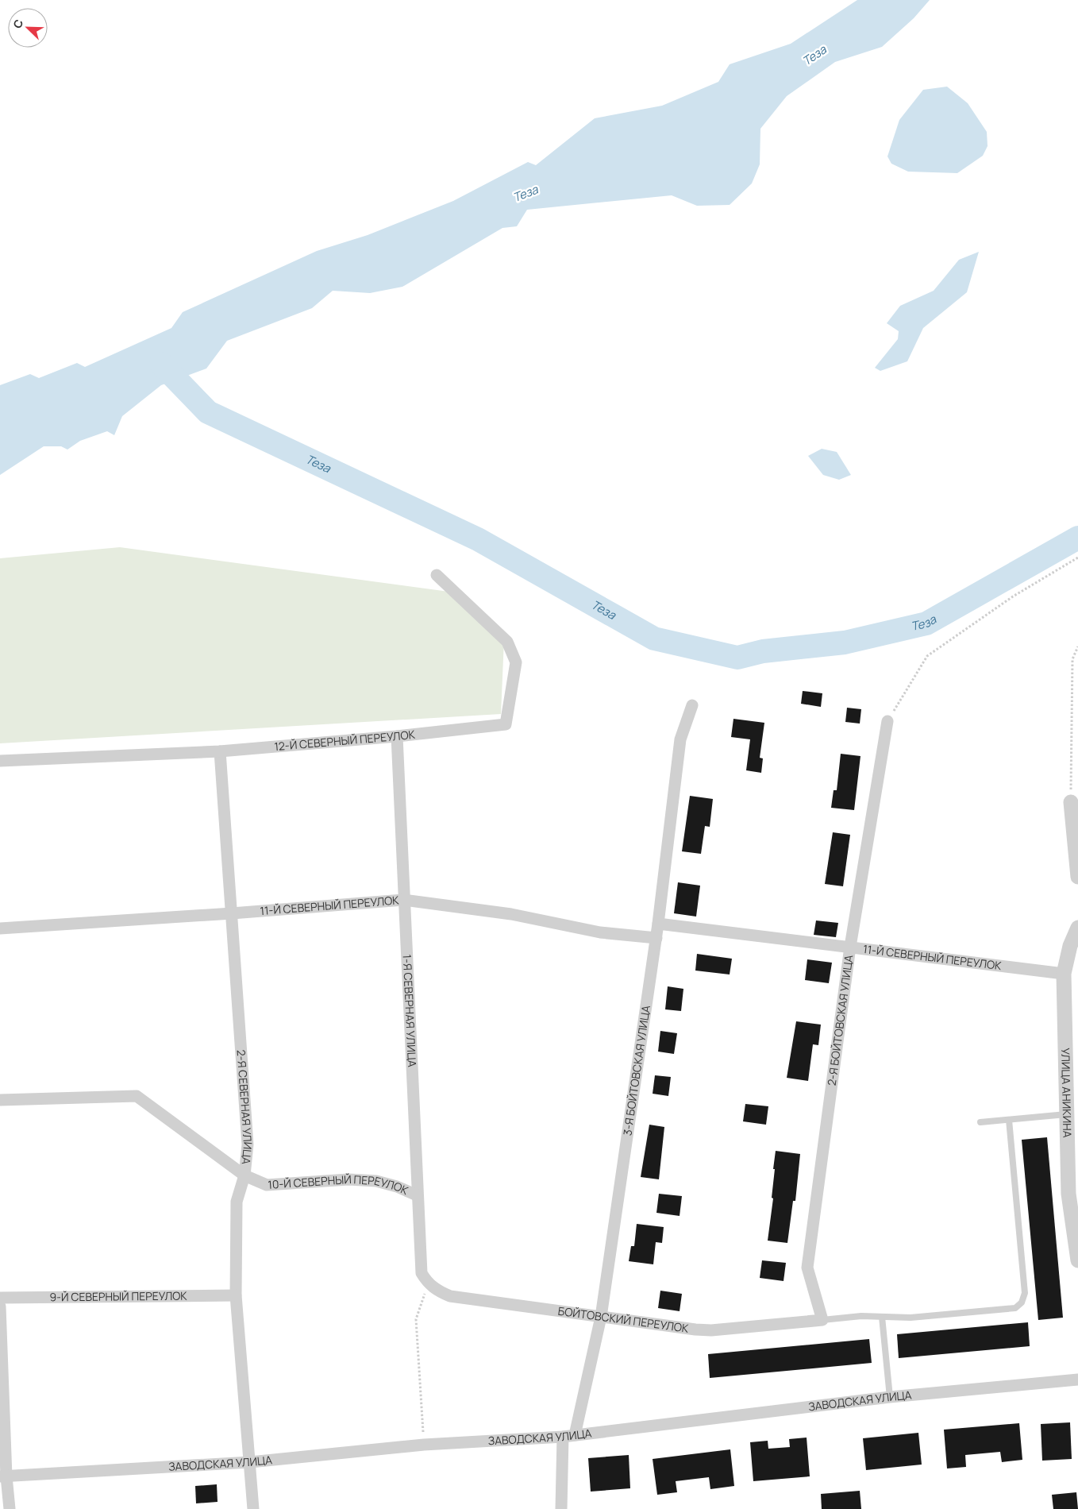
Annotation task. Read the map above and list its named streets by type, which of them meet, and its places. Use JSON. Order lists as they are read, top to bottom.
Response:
{
  "streets": {
    "street": [
      "12-Й СЕВЕРНЫЙ ПЕРЕУЛОК",
      "11-Й СЕВЕРНЫЙ ПЕРЕУЛОК",
      "1-Я СЕВЕРНАЯ УЛИЦА",
      "2-Я БОЙТОВСКАЯ УЛИЦА",
      "3-Я БОЙТОВСКАЯ УЛИЦА",
      "УЛИЦА АНИКИНА",
      "2-Я СЕВЕРНАЯ УЛИЦА",
      "10-Й СЕВЕРНЫЙ ПЕРЕУЛОК",
      "9-Й СЕВЕРНЫЙ ПЕРЕУЛОК",
      "БОЙТОВСКИЙ ПЕРЕУЛОК",
      "ЗАВОДСКАЯ УЛИЦА"
    ]
  },
  "crossings": [
    ["12-Й СЕВЕРНЫЙ ПЕРЕУЛОК", "1-Я СЕВЕРНАЯ УЛИЦА"],
    ["12-Й СЕВЕРНЫЙ ПЕРЕУЛОК", "2-Я СЕВЕРНАЯ УЛИЦА"],
    ["11-Й СЕВЕРНЫЙ ПЕРЕУЛОК", "1-Я СЕВЕРНАЯ УЛИЦА"],
    ["11-Й СЕВЕРНЫЙ ПЕРЕУЛОК", "2-Я БОЙТОВСКАЯ УЛИЦА"],
    ["11-Й СЕВЕРНЫЙ ПЕРЕУЛОК", "3-Я БОЙТОВСКАЯ УЛИЦА"],
    ["11-Й СЕВЕРНЫЙ ПЕРЕУЛОК", "УЛИЦА АНИКИНА"],
    ["11-Й СЕВЕРНЫЙ ПЕРЕУЛОК", "2-Я СЕВЕРНАЯ УЛИЦА"],
    ["1-Я СЕВЕРНАЯ УЛИЦА", "10-Й СЕВЕРНЫЙ ПЕРЕУЛОК"],
    ["1-Я СЕВЕРНАЯ УЛИЦА", "БОЙТОВСКИЙ ПЕРЕУЛОК"],
    ["2-Я БОЙТОВСКАЯ УЛИЦА", "БОЙТОВСКИЙ ПЕРЕУЛОК"],
    ["3-Я БОЙТОВСКАЯ УЛИЦА", "БОЙТОВСКИЙ ПЕРЕУЛОК"],
    ["3-Я БОЙТОВСКАЯ УЛИЦА", "ЗАВОДСКАЯ УЛИЦА"],
    ["2-Я СЕВЕРНАЯ УЛИЦА", "10-Й СЕВЕРНЫЙ ПЕРЕУЛОК"],
    ["2-Я СЕВЕРНАЯ УЛИЦА", "9-Й СЕВЕРНЫЙ ПЕРЕУЛОК"],
    ["2-Я СЕВЕРНАЯ УЛИЦА", "ЗАВОДСКАЯ УЛИЦА"]
  ],
  "water": ["Теза"],
  "north": "top left"
}
